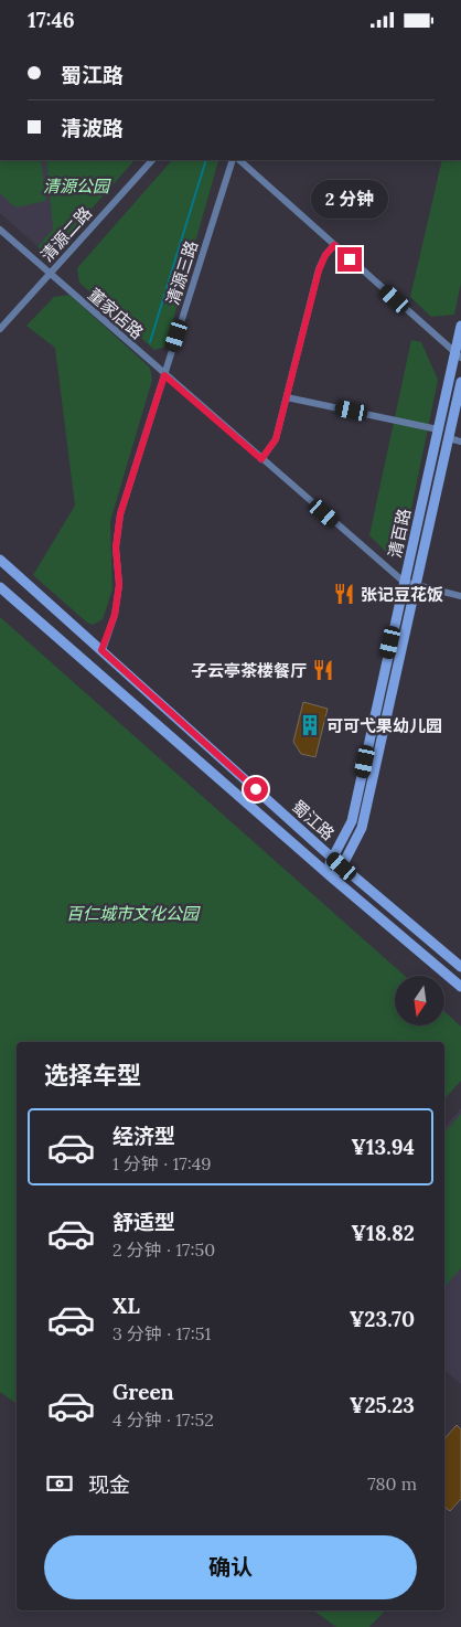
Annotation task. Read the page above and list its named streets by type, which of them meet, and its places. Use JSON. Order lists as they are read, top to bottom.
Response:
{
  "streets": {
    "street": [
      "清源二路",
      "清源三路",
      "董家店路",
      "清百路",
      "蜀江路"
    ]
  },
  "crossings": [
    ["清源二路", "董家店路"],
    ["清源三路", "董家店路"],
    ["清源三路", "蜀江路"],
    ["董家店路", "清百路"],
    ["清百路", "蜀江路"]
  ],
  "parks": ["清源公园", "百仁城市文化公园"],
  "places": {
    "restaurant": ["张记豆花饭", "子云亭茶楼餐厅"],
    "building": ["可可弋果幼儿园"]
  },
  "north": "bottom",
  "page": {
    "status": "17:46",
    "banner": ["蜀江路", "清波路"],
    "bubble": "2 分钟",
    "heading": "选择车型",
    "list": [
      {
        "name": "经济型",
        "note": "1 分钟 · 17:49",
        "value": "¥13.94"
      },
      {
        "name": "舒适型",
        "note": "2 分钟 · 17:50",
        "value": "¥18.82"
      },
      {
        "name": "XL",
        "note": "3 分钟 · 17:51",
        "value": "¥23.70"
      },
      {
        "name": "Green",
        "note": "4 分钟 · 17:52",
        "value": "¥25.23"
      }
    ],
    "pay": ["现金", "780 m"],
    "buttons": "确认"
  }
}
